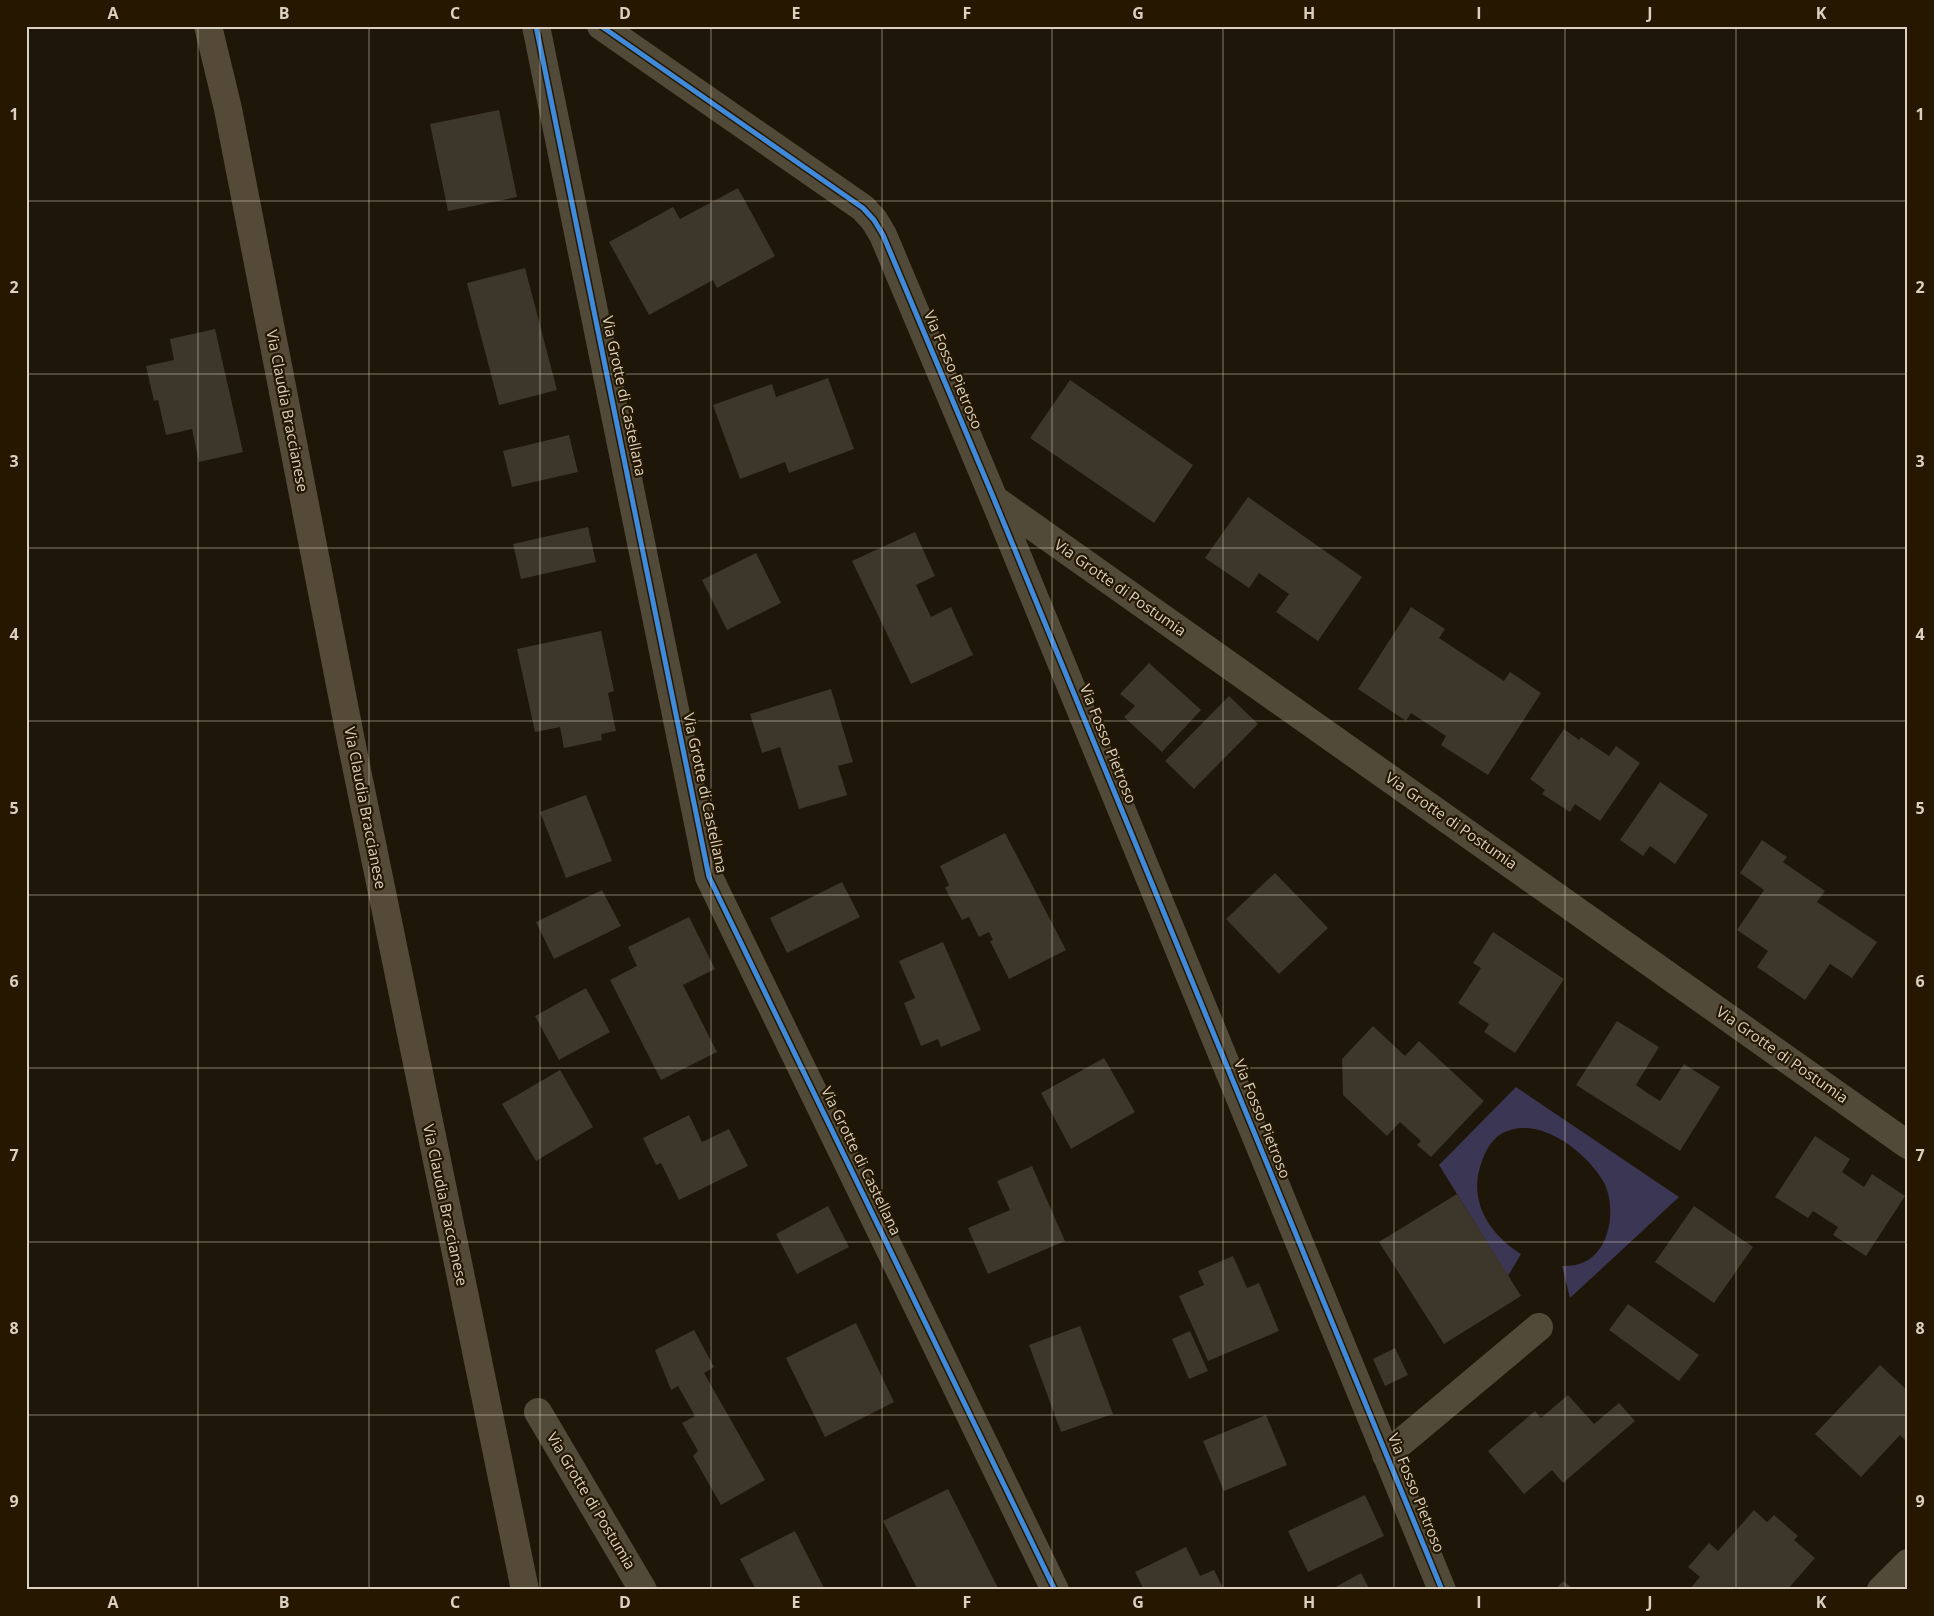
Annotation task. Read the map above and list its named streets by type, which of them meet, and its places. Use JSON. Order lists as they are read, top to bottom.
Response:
{
  "streets": {
    "main road": ["Via Claudia Braccianese"],
    "street": ["Via Fosso Pietroso", "Via Grotte di Castellana", "Via Grotte di Postumia"]
  },
  "crossings": [
    ["Via Fosso Pietroso", "Via Grotte di Postumia"]
  ],
  "grid": {
    "columns": [
      "A",
      "B",
      "C",
      "D",
      "E",
      "F",
      "G",
      "H",
      "I",
      "J",
      "K"
    ],
    "rows": [
      "1",
      "2",
      "3",
      "4",
      "5",
      "6",
      "7",
      "8",
      "9"
    ]
  }
}
